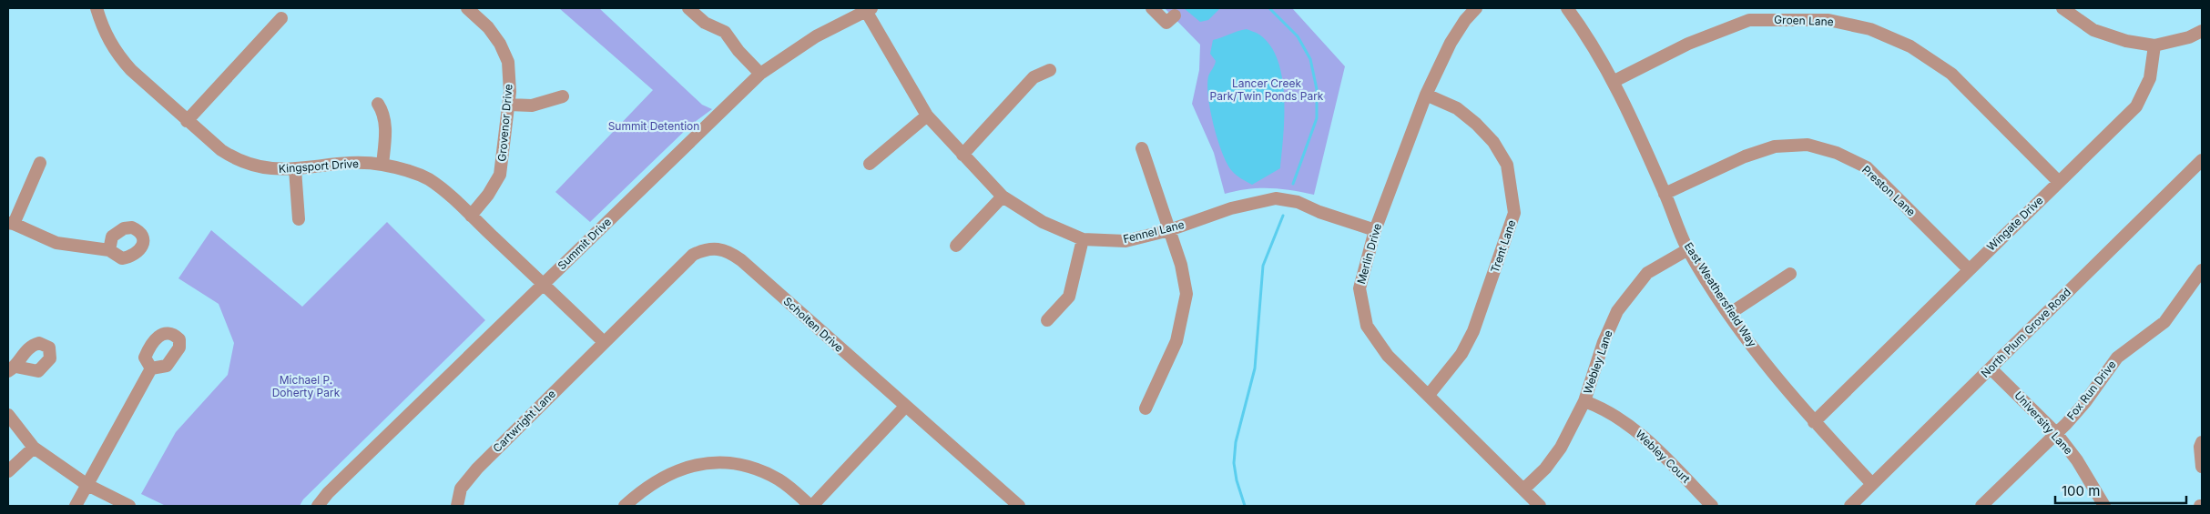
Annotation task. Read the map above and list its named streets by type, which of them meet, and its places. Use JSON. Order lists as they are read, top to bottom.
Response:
{
  "streets": {
    "street": [
      "Groen Lane",
      "Grovenor Drive",
      "Kingsport Drive",
      "Preston Lane",
      "Wingate Drive",
      "Fennel Lane",
      "Summit Drive",
      "Trent Lane",
      "Merlin Drive",
      "East Weathersfield Way",
      "Scholten Drive",
      "North Plum Grove Road",
      "Webley Lane",
      "Fox Run Drive",
      "Cartwright Lane",
      "University Lane",
      "Webley Court"
    ]
  },
  "crossings": [
    ["Groen Lane", "Wingate Drive"],
    ["Groen Lane", "East Weathersfield Way"],
    ["Grovenor Drive", "Kingsport Drive"],
    ["Kingsport Drive", "Summit Drive"],
    ["Kingsport Drive", "Scholten Drive"],
    ["Kingsport Drive", "Cartwright Lane"],
    ["Preston Lane", "Wingate Drive"],
    ["Preston Lane", "East Weathersfield Way"],
    ["Wingate Drive", "East Weathersfield Way"],
    ["Fennel Lane", "Summit Drive"],
    ["Fennel Lane", "Merlin Drive"],
    ["Trent Lane", "Merlin Drive"],
    ["Merlin Drive", "Webley Lane"],
    ["East Weathersfield Way", "North Plum Grove Road"],
    ["East Weathersfield Way", "Webley Lane"],
    ["Scholten Drive", "Cartwright Lane"],
    ["North Plum Grove Road", "University Lane"],
    ["Webley Lane", "Webley Court"],
    ["Fox Run Drive", "University Lane"]
  ],
  "parks": ["Lancer Creek Park/Twin Ponds Park", "Summit Detention", "Michael P. Doherty Park"],
  "scale_bar": "100 m"
}
